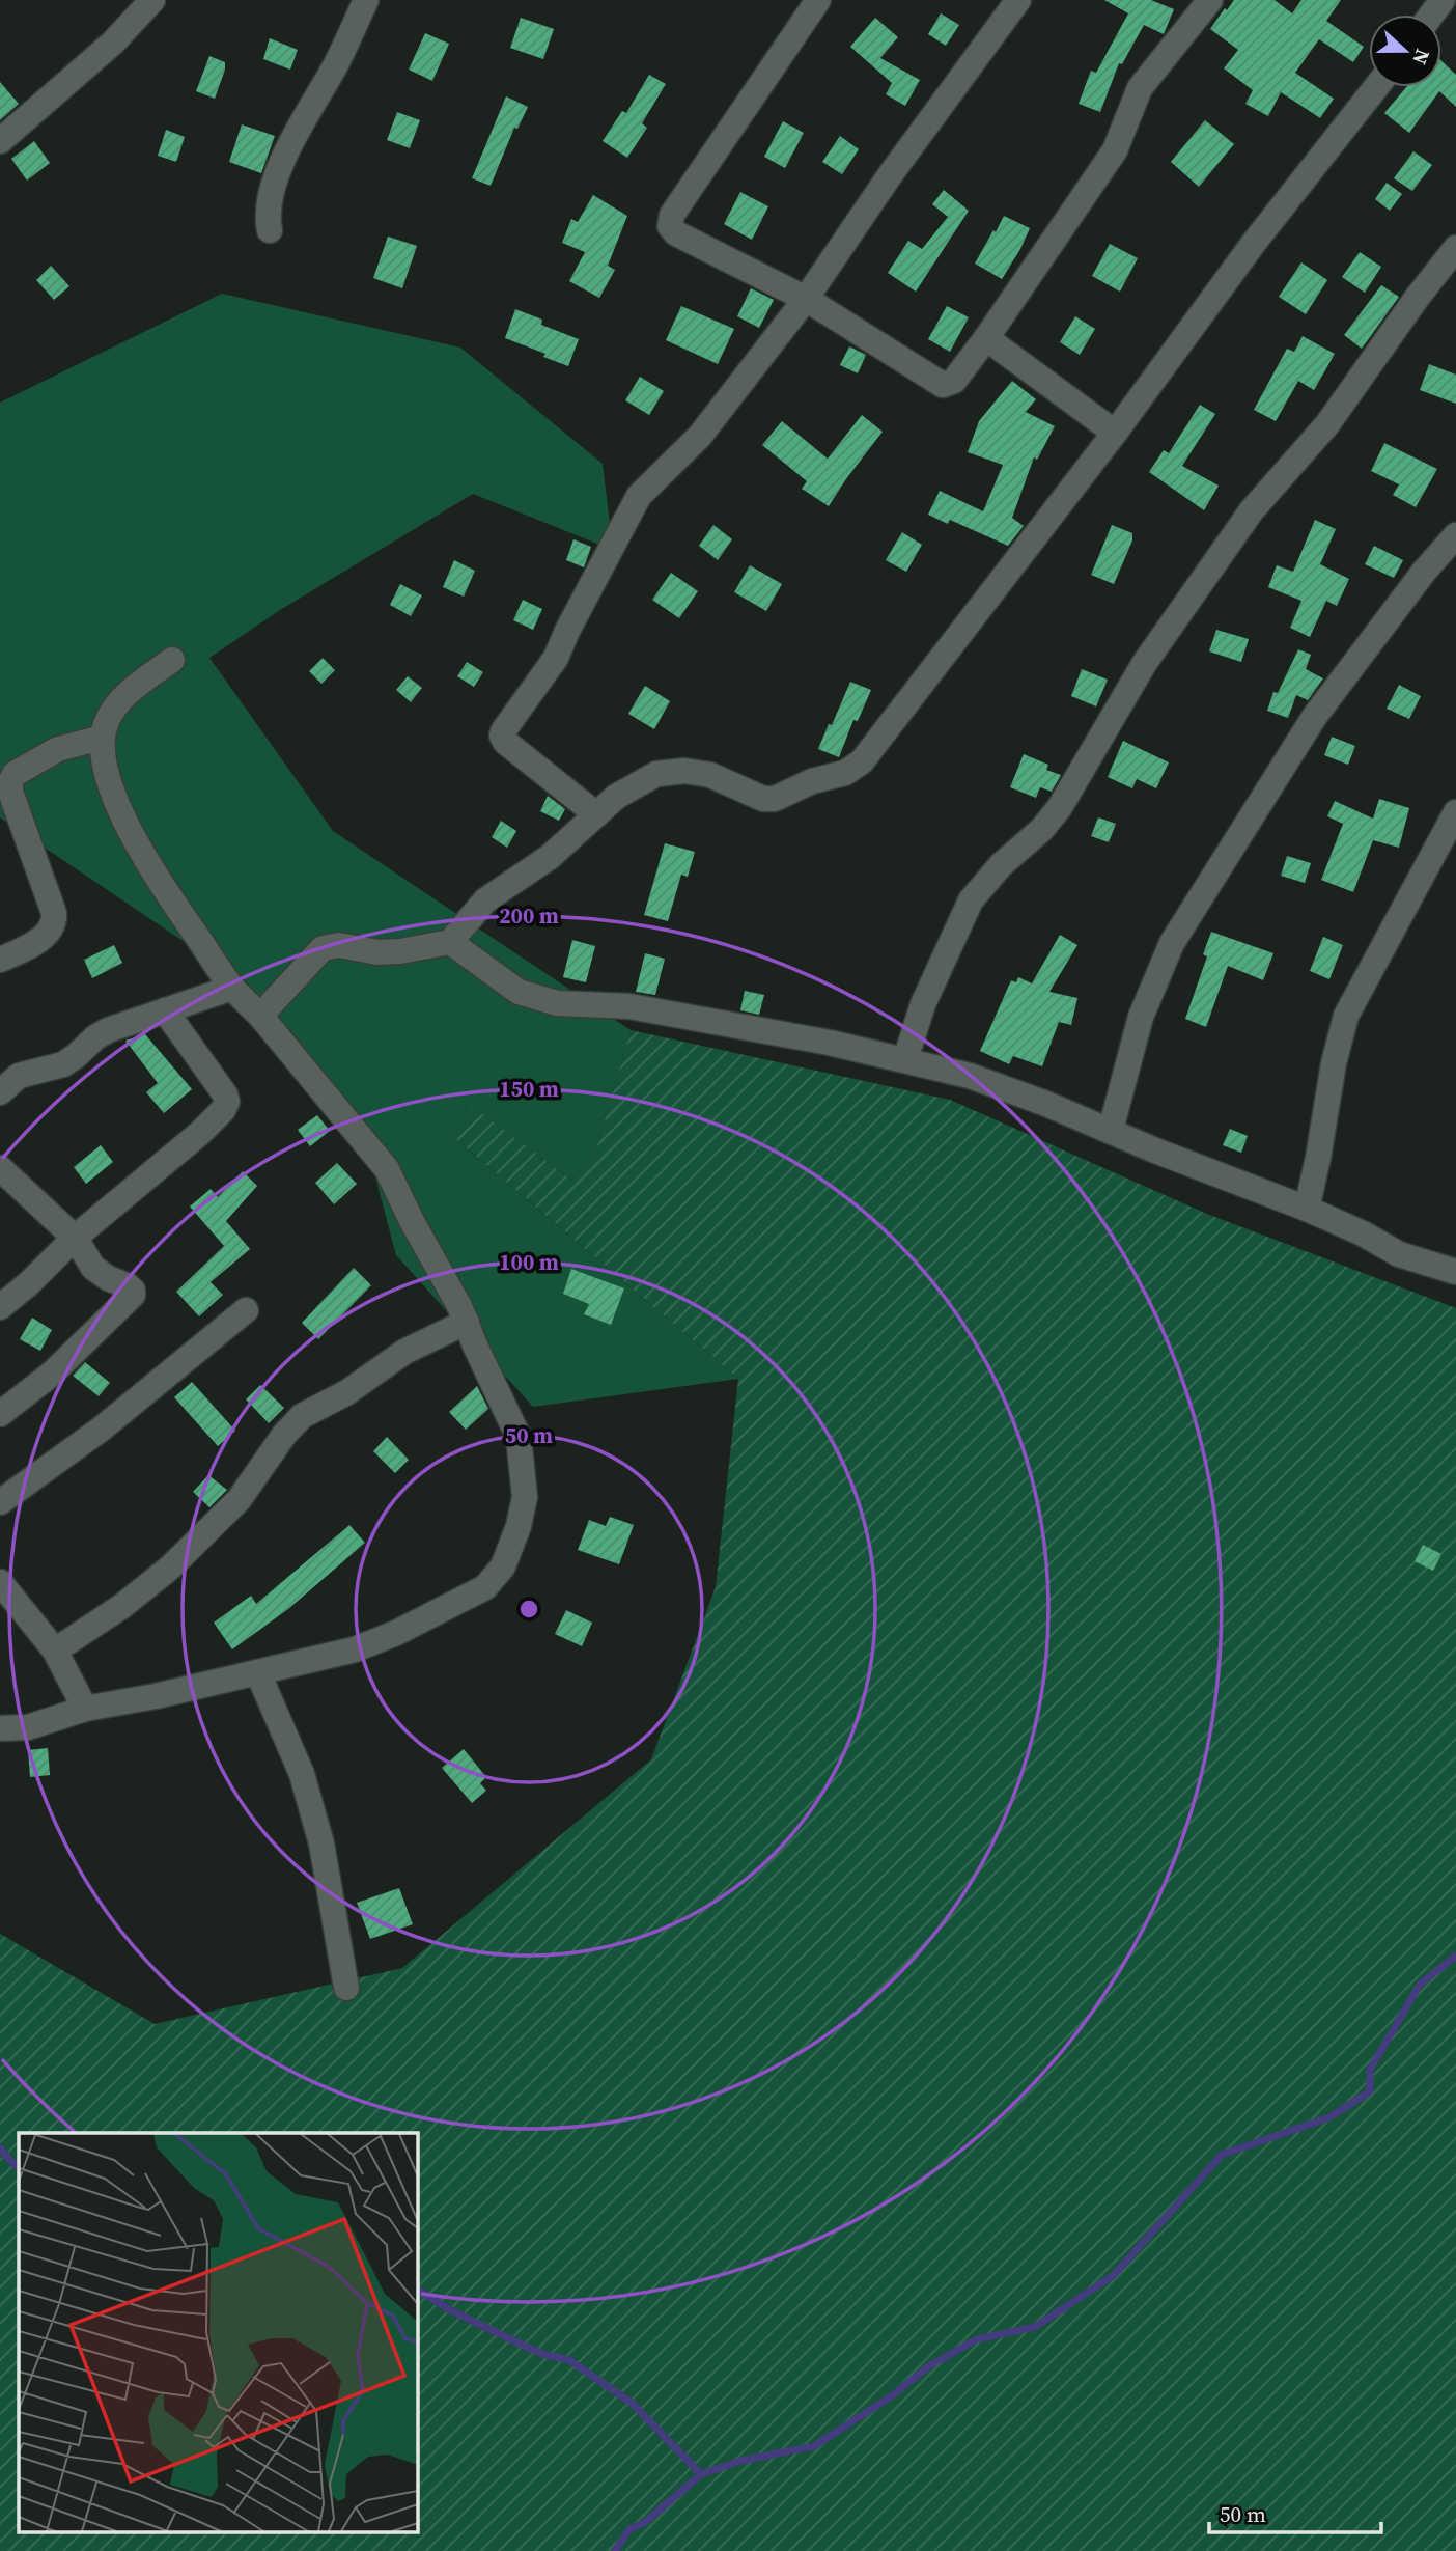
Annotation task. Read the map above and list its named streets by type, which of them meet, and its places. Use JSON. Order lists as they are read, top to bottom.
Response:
{
  "scale_bar": "50 m",
  "north": "right",
  "rings": [
    "200 m",
    "150 m",
    "100 m",
    "50 m"
  ]
}
